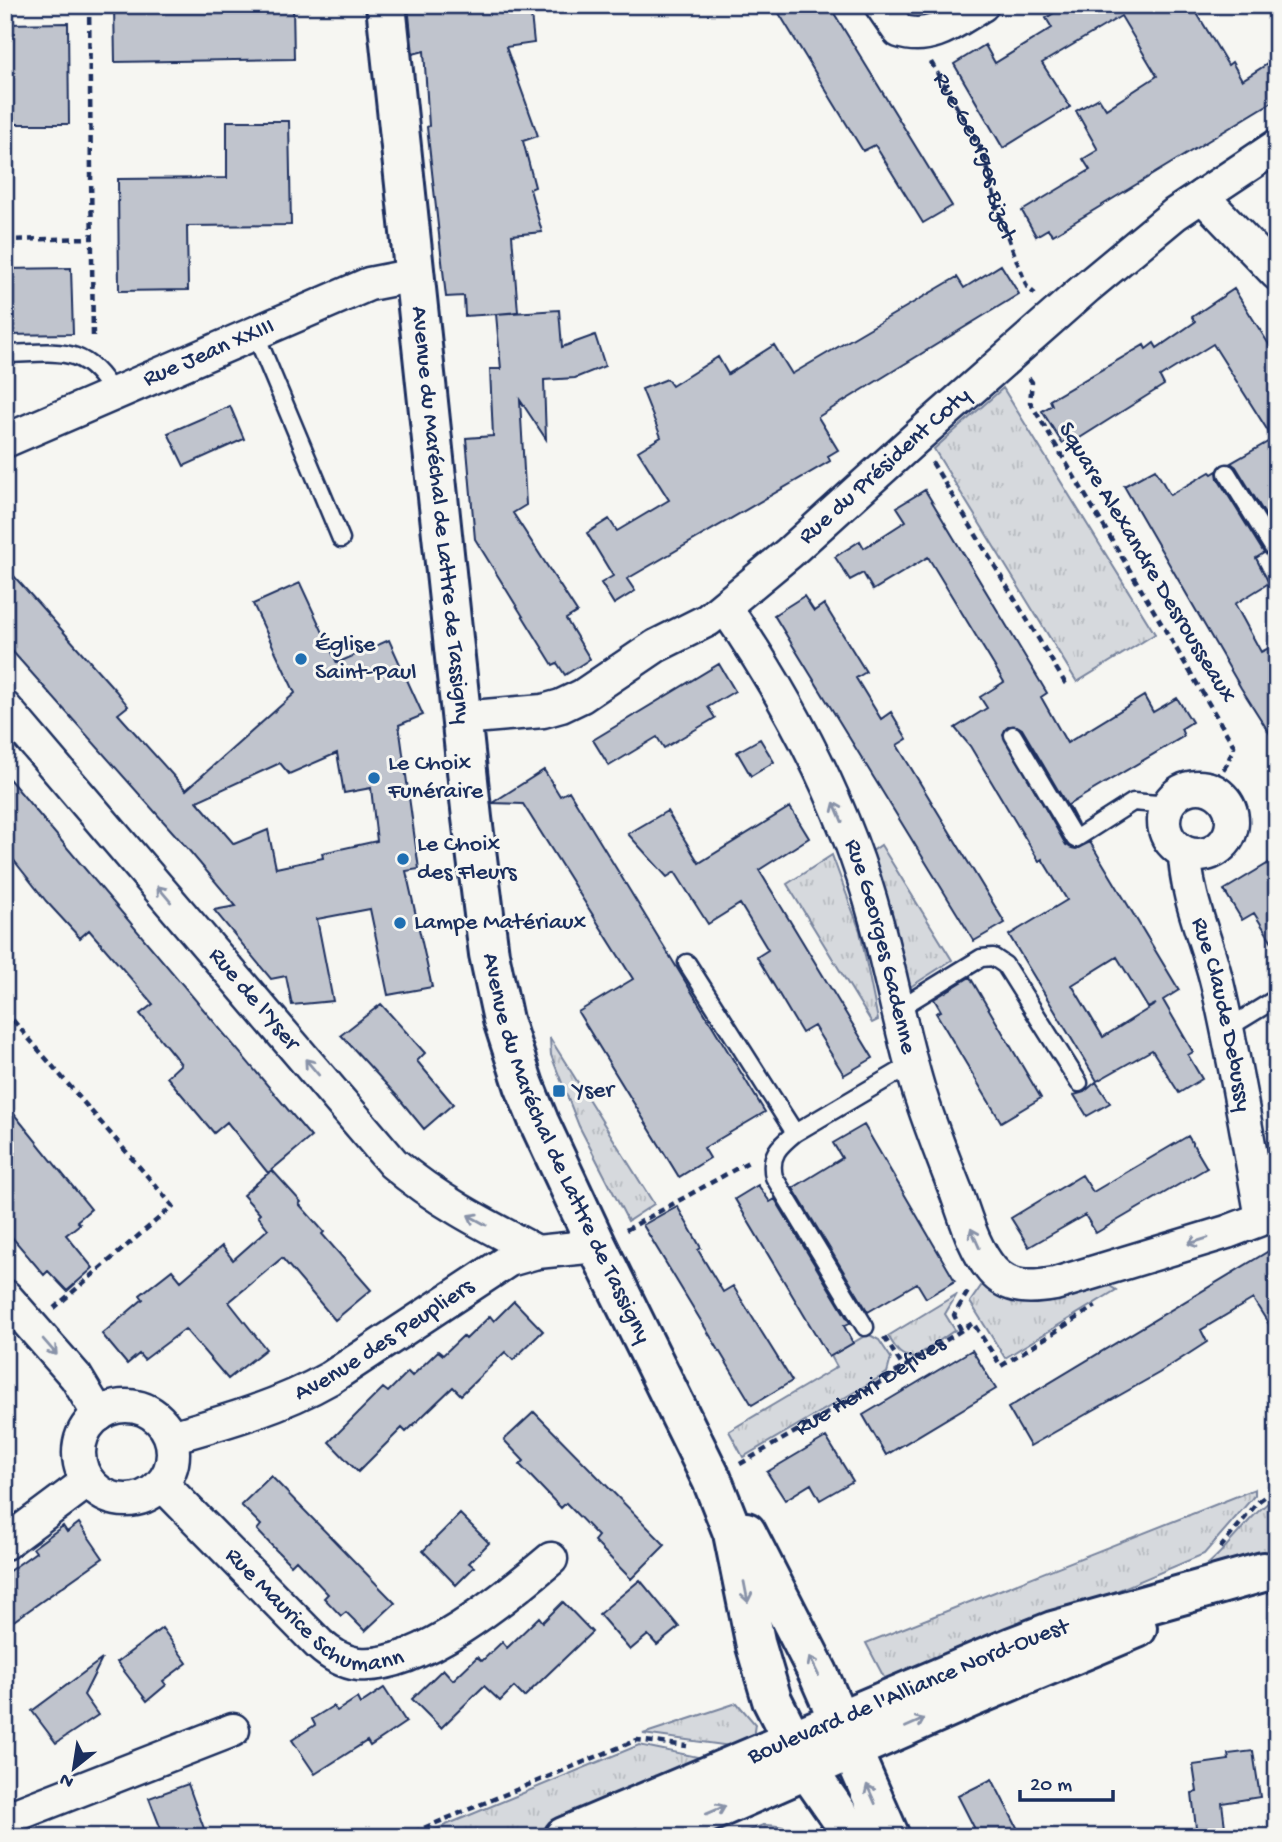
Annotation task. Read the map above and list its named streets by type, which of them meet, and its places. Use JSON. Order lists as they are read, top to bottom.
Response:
{
  "streets": {
    "main road": ["Avenue du Maréchal de Lattre de Tassigny", "Boulevard de l'Alliance Nord-Ouest"],
    "street": [
      "Rue Jean XXIII",
      "Rue du Président Coty",
      "Rue Georges Gadenne",
      "Rue de l'Yser",
      "Rue Claude Debussy",
      "Avenue des Peupliers",
      "Rue Maurice Schumann"
    ],
    "path": ["Rue Georges Bizet", "Square Alexandre Desrousseaux", "Rue Henri Defives"]
  },
  "crossings": [
    ["Rue Georges Bizet", "Rue du Président Coty"],
    ["Rue Jean XXIII", "Avenue du Maréchal de Lattre de Tassigny"],
    ["Rue du Président Coty", "Avenue du Maréchal de Lattre de Tassigny"],
    ["Rue du Président Coty", "Square Alexandre Desrousseaux"],
    ["Rue du Président Coty", "Rue Georges Gadenne"],
    ["Avenue du Maréchal de Lattre de Tassigny", "Avenue des Peupliers"],
    ["Avenue du Maréchal de Lattre de Tassigny", "Rue Henri Defives"],
    ["Avenue du Maréchal de Lattre de Tassigny", "Boulevard de l'Alliance Nord-Ouest"],
    ["Square Alexandre Desrousseaux", "Rue Claude Debussy"],
    ["Rue Georges Gadenne", "Rue Claude Debussy"],
    ["Rue Georges Gadenne", "Rue Henri Defives"],
    ["Rue de l'Yser", "Avenue des Peupliers"],
    ["Avenue des Peupliers", "Rue Maurice Schumann"]
  ],
  "one_way": ["Rue Georges Gadenne", "Rue de l'Yser"],
  "places": {
    "other": [
      "Église Saint-Paul",
      "Le Choix Funéraire",
      "Le Choix des Fleurs",
      "Lampe Matériaux"
    ],
    "transit": ["Yser"]
  },
  "scale_bar": "20 m",
  "north": "bottom left"
}
